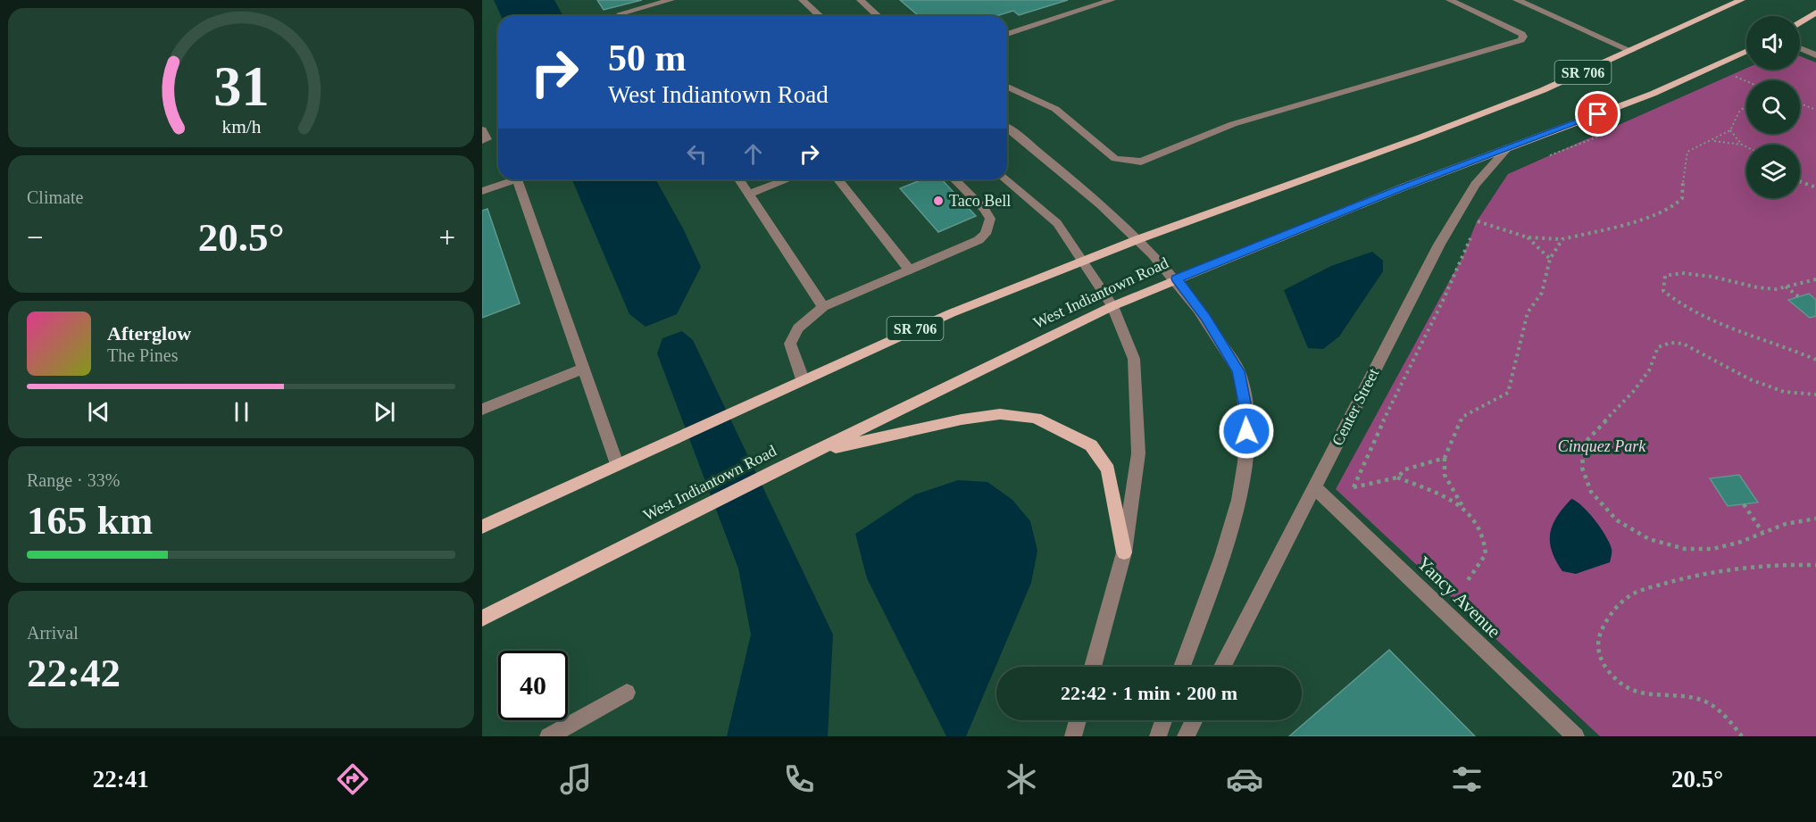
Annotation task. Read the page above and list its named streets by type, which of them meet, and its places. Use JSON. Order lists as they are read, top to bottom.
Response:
{
  "streets": {
    "main road": ["SR 706", "West Indiantown Road"],
    "street": ["Center Street", "Yancy Avenue"]
  },
  "crossings": [
    ["West Indiantown Road", "Center Street"],
    ["Center Street", "Yancy Avenue"]
  ],
  "parks": ["Cinquez Park"],
  "places": ["Taco Bell"],
  "page": {
    "turn": ["50 m", "West Indiantown Road"],
    "tile": [
      "Climate",
      ["Range · 33%", "165 km"],
      ["Arrival", "22:42"]
    ],
    "heat": ["−", "20.5°", "+"],
    "song": ["Afterglow", "The Pines"],
    "limit": "40",
    "trip": "22:42 · 1 min · 200 m",
    "tabs": ["22:41", "20.5°"],
    "gauge": ["31", "km/h"]
  }
}
